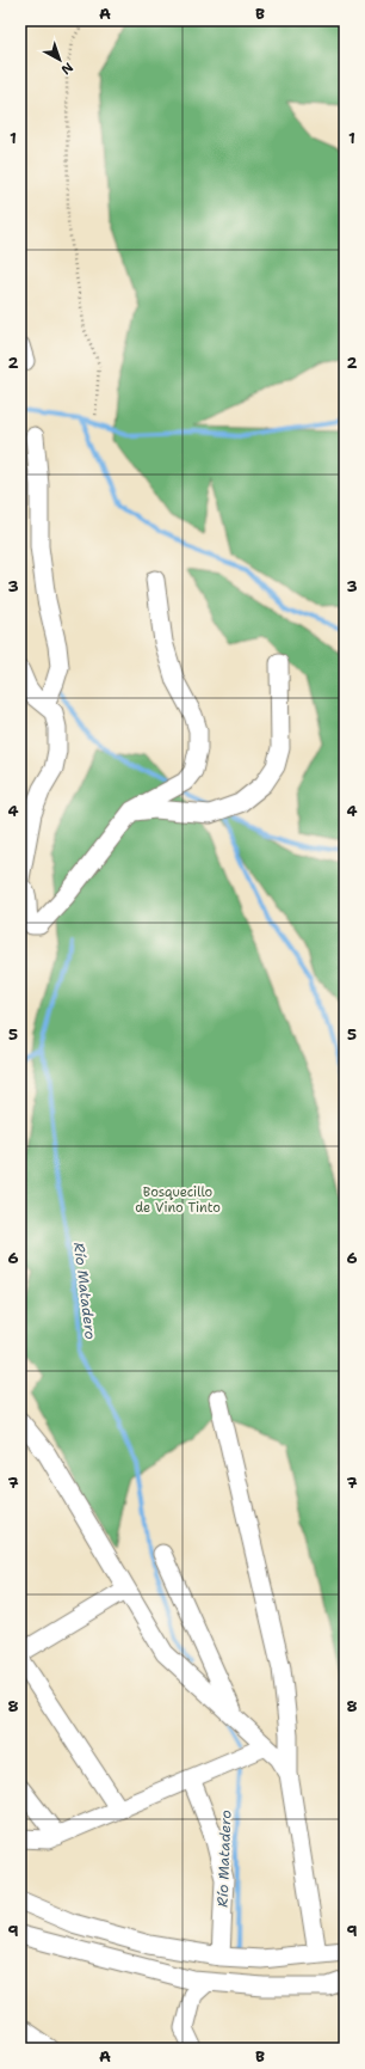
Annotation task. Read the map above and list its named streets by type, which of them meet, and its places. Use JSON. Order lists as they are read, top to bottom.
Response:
{
  "water": ["Río Matadero"],
  "parks": ["Bosquecillo de Vino Tinto"],
  "north": "bottom right",
  "grid": {
    "columns": ["A", "B"],
    "rows": [
      "1",
      "2",
      "3",
      "4",
      "5",
      "6",
      "7",
      "8",
      "9"
    ]
  }
}
